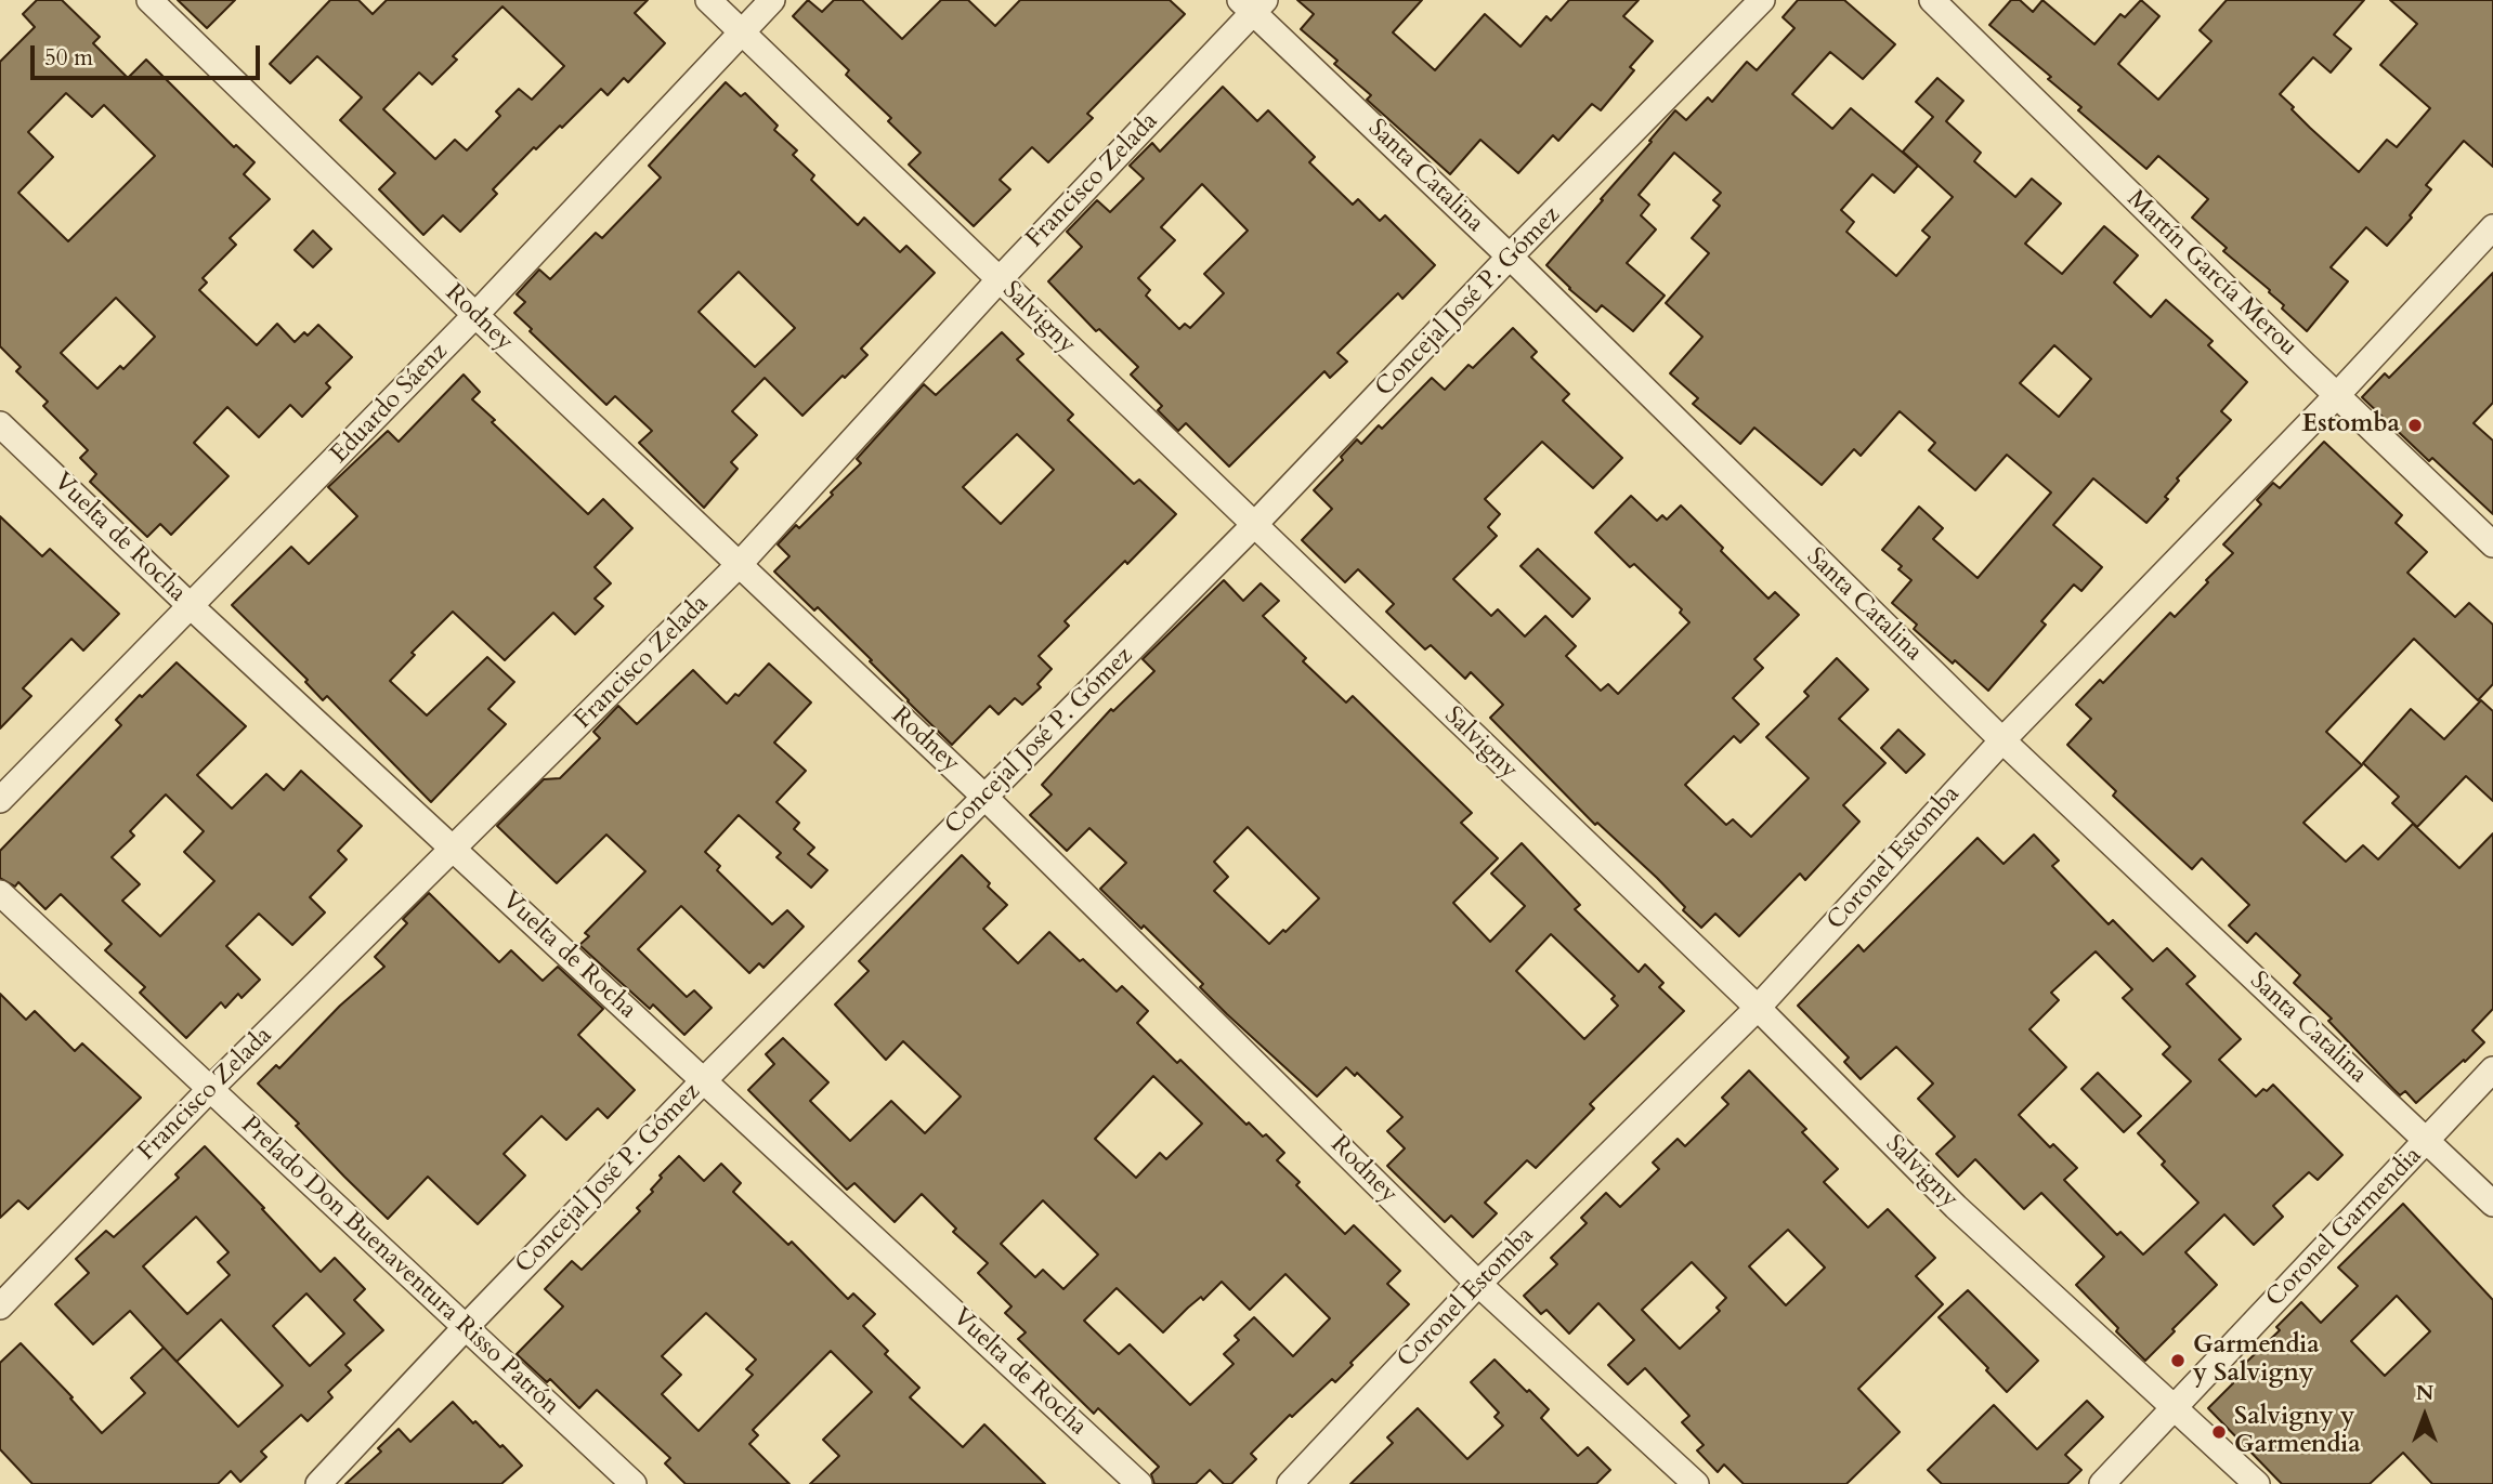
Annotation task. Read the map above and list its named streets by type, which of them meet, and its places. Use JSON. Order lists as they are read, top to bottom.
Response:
{
  "streets": {
    "street": [
      "Santa Catalina",
      "Francisco Zelada",
      "Martín García Merou",
      "Concejal José P. Gómez",
      "Rodney",
      "Salvigny",
      "Eduardo Sáenz",
      "Vuelta de Rocha",
      "Coronel Estomba",
      "Coronel Garmendia",
      "Prelado Don Buenaventura Risso Patrón"
    ]
  },
  "crossings": [
    ["Santa Catalina", "Francisco Zelada"],
    ["Santa Catalina", "Concejal José P. Gómez"],
    ["Santa Catalina", "Coronel Estomba"],
    ["Santa Catalina", "Coronel Garmendia"],
    ["Francisco Zelada", "Rodney"],
    ["Francisco Zelada", "Salvigny"],
    ["Francisco Zelada", "Vuelta de Rocha"],
    ["Francisco Zelada", "Prelado Don Buenaventura Risso Patrón"],
    ["Martín García Merou", "Coronel Estomba"],
    ["Concejal José P. Gómez", "Rodney"],
    ["Concejal José P. Gómez", "Salvigny"],
    ["Concejal José P. Gómez", "Vuelta de Rocha"],
    ["Concejal José P. Gómez", "Prelado Don Buenaventura Risso Patrón"],
    ["Rodney", "Eduardo Sáenz"],
    ["Rodney", "Coronel Estomba"],
    ["Salvigny", "Eduardo Sáenz"],
    ["Salvigny", "Coronel Estomba"],
    ["Salvigny", "Coronel Garmendia"],
    ["Eduardo Sáenz", "Vuelta de Rocha"]
  ],
  "places": ["Estomba", "Garmendia y Salvigny", "Salvigny y Garmendia"],
  "scale_bar": "50 m",
  "north": "top"
}
